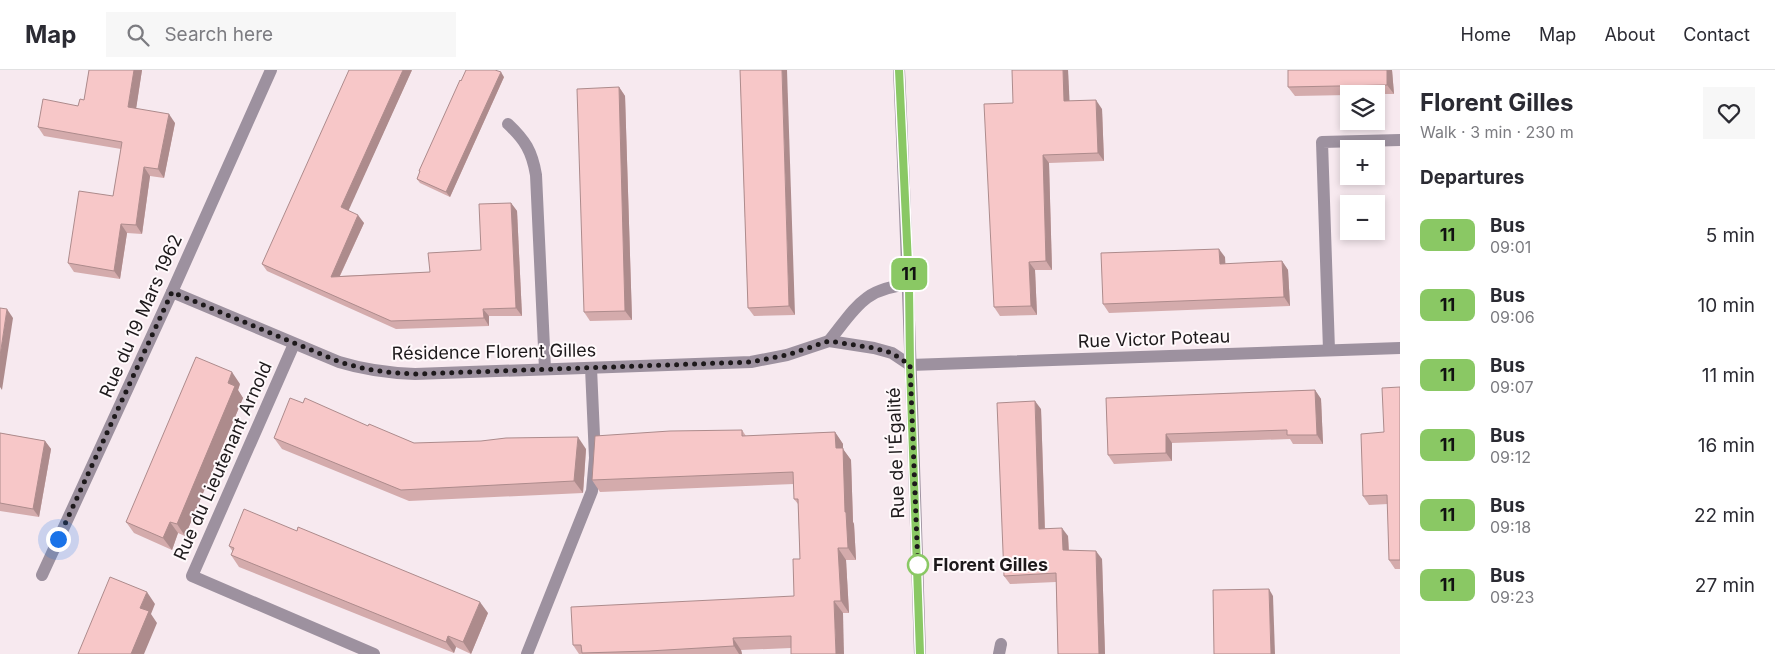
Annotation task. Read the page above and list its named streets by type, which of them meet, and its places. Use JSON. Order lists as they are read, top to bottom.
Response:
{
  "streets": {
    "street": [
      "Rue du 19 Mars 1962",
      "Rue Victor Poteau",
      "Résidence Florent Gilles",
      "Rue de l'Égalité",
      "Rue du Lieutenant Arnold"
    ]
  },
  "crossings": [
    ["Rue du 19 Mars 1962", "Résidence Florent Gilles"],
    ["Rue Victor Poteau", "Résidence Florent Gilles"],
    ["Rue Victor Poteau", "Rue de l'Égalité"],
    ["Résidence Florent Gilles", "Rue de l'Égalité"],
    ["Résidence Florent Gilles", "Rue du Lieutenant Arnold"]
  ],
  "places": ["Florent Gilles"],
  "lines": ["bus line 11"],
  "page": {
    "header": "Map",
    "search": "Search here",
    "nav": [
      "Home",
      "Map",
      "About",
      "Contact"
    ],
    "on_map": "11",
    "heading": [
      ["Florent Gilles", "Walk · 3 min · 230 m"],
      "Departures"
    ],
    "map_buttons": ["+", "−"],
    "list": [
      {
        "mark": "11",
        "name": "Bus",
        "note": "09:01",
        "value": "5 min"
      },
      {
        "mark": "11",
        "name": "Bus",
        "note": "09:06",
        "value": "10 min"
      },
      {
        "mark": "11",
        "name": "Bus",
        "note": "09:07",
        "value": "11 min"
      },
      {
        "mark": "11",
        "name": "Bus",
        "note": "09:12",
        "value": "16 min"
      },
      {
        "mark": "11",
        "name": "Bus",
        "note": "09:18",
        "value": "22 min"
      },
      {
        "mark": "11",
        "name": "Bus",
        "note": "09:23",
        "value": "27 min"
      }
    ]
  }
}
